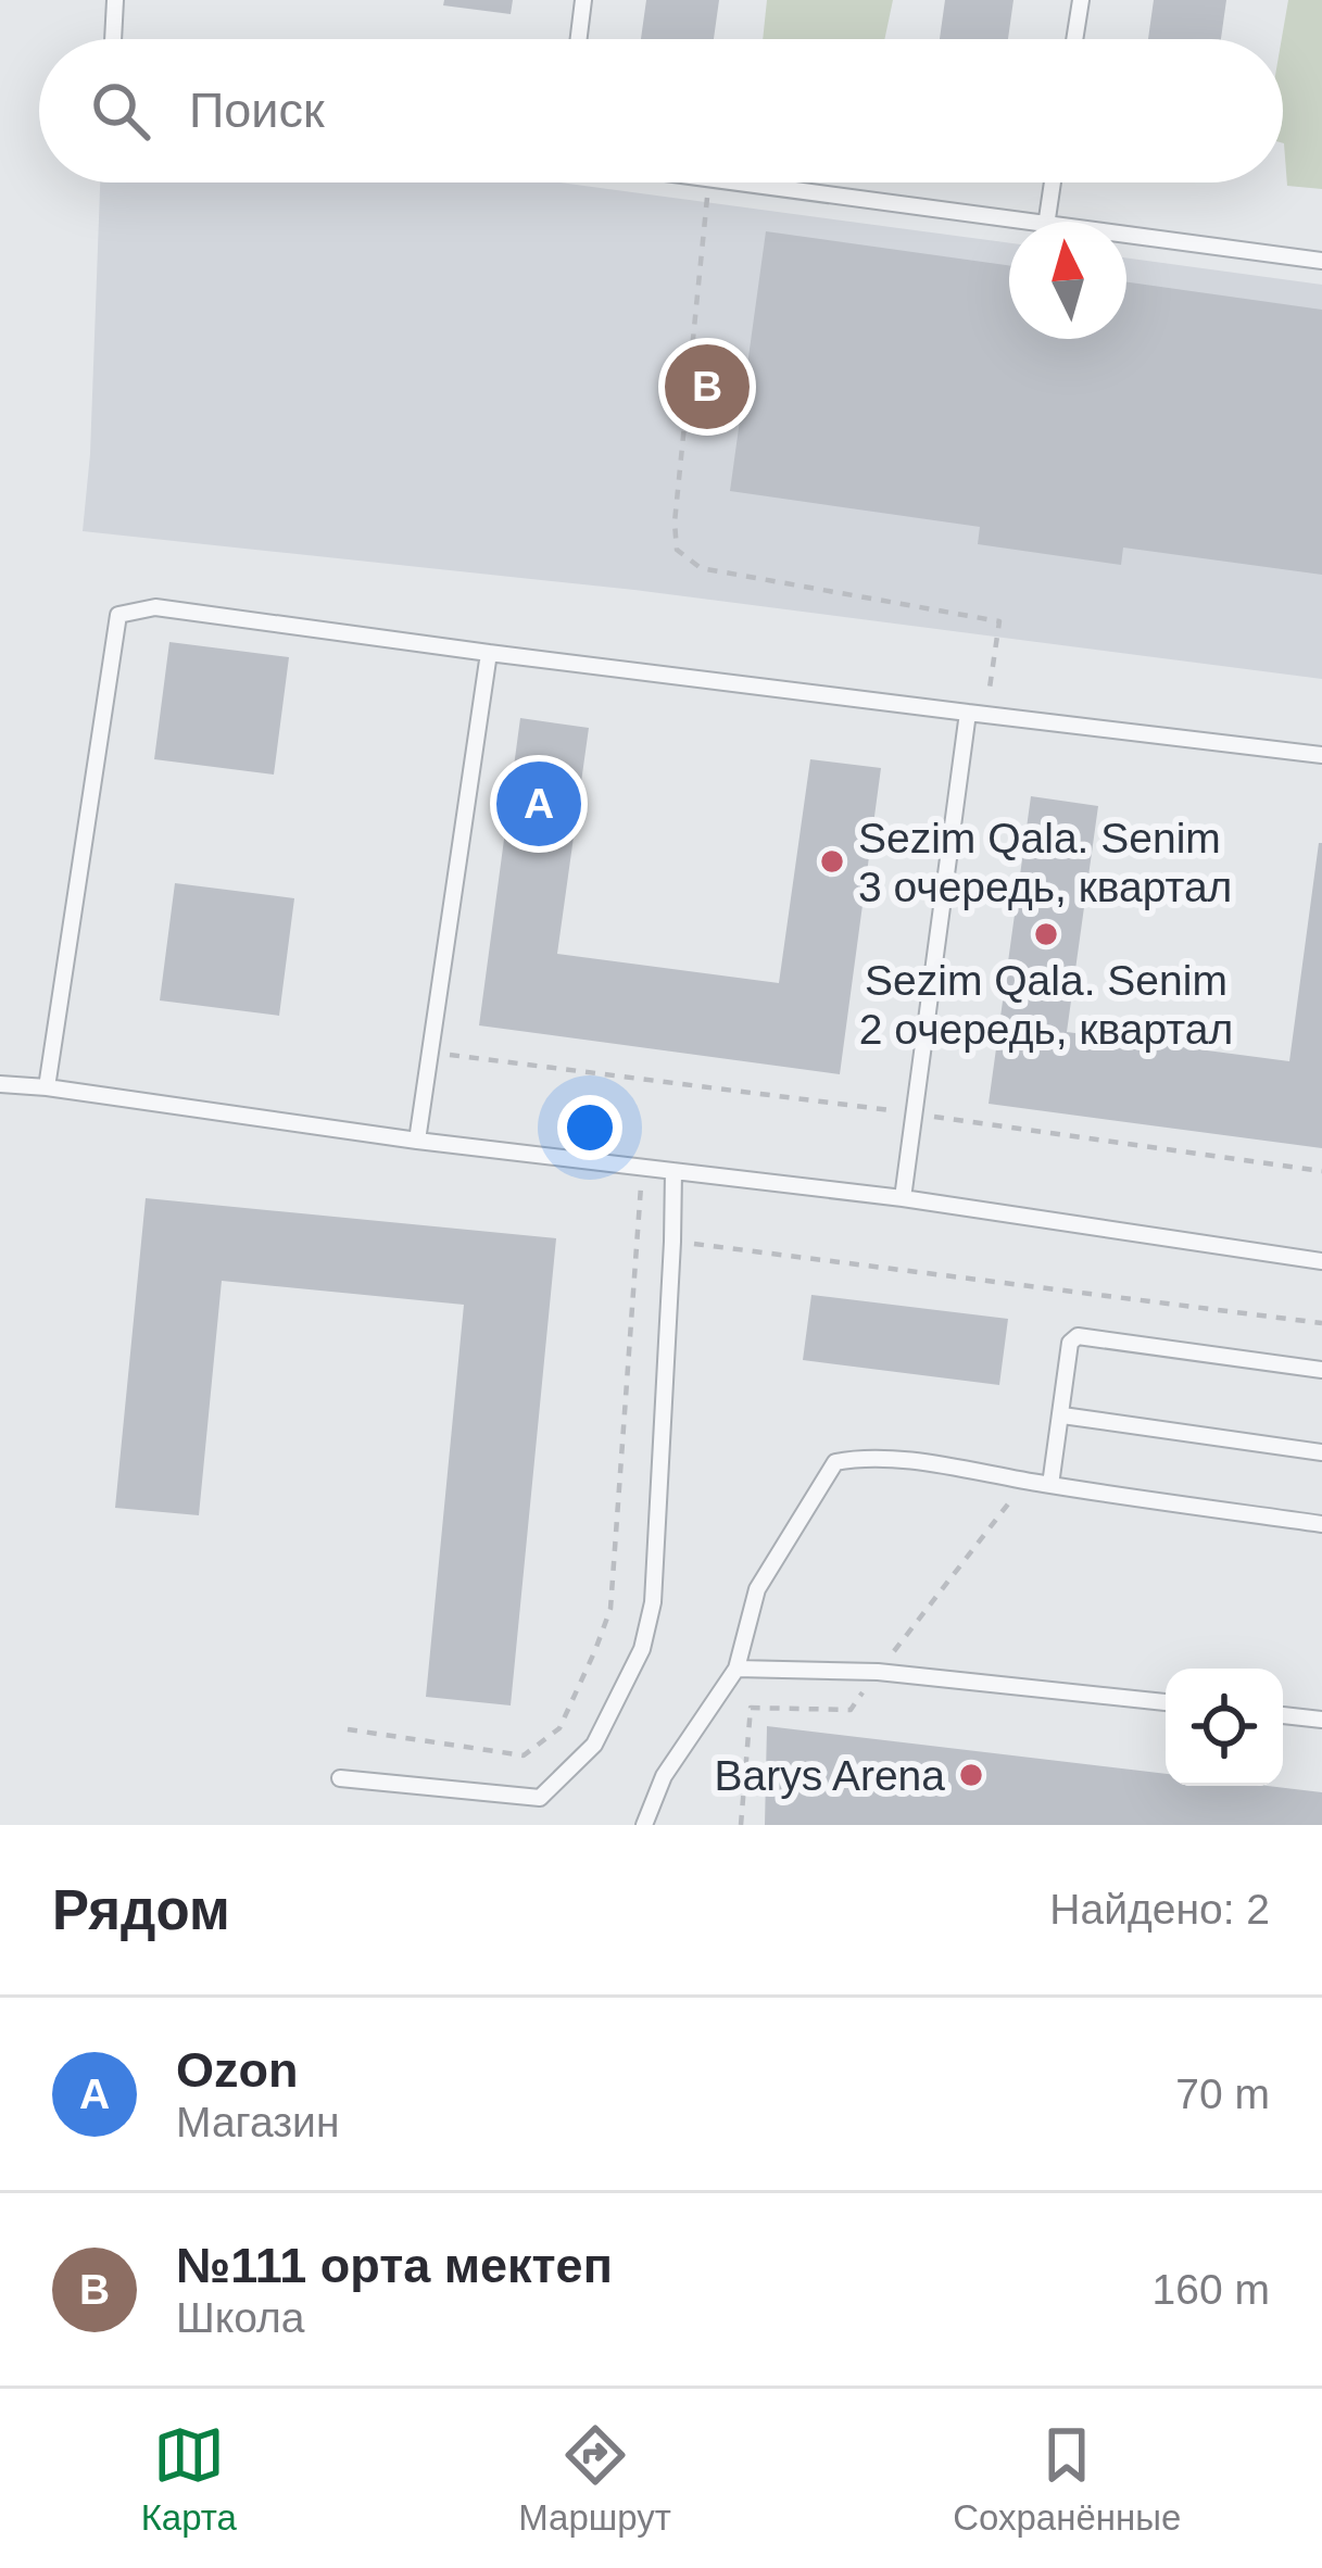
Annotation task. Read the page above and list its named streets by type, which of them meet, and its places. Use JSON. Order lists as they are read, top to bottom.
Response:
{
  "places": ["Sezim Qala. Senim 3 очередь, квартал", "Sezim Qala. Senim 2 очередь, квартал", "Barys Arena"],
  "north": "top",
  "page": {
    "search": "Поиск",
    "pins": ["B", "A"],
    "heading": ["Рядом", "Найдено: 2"],
    "list": [
      {
        "mark": "A",
        "name": "Ozon",
        "note": "Магазин",
        "value": "70 m"
      },
      {
        "mark": "B",
        "name": "№111 орта мектеп",
        "note": "Школа",
        "value": "160 m"
      }
    ],
    "nav": ["Карта", "Маршрут", "Сохранённые"]
  }
}
